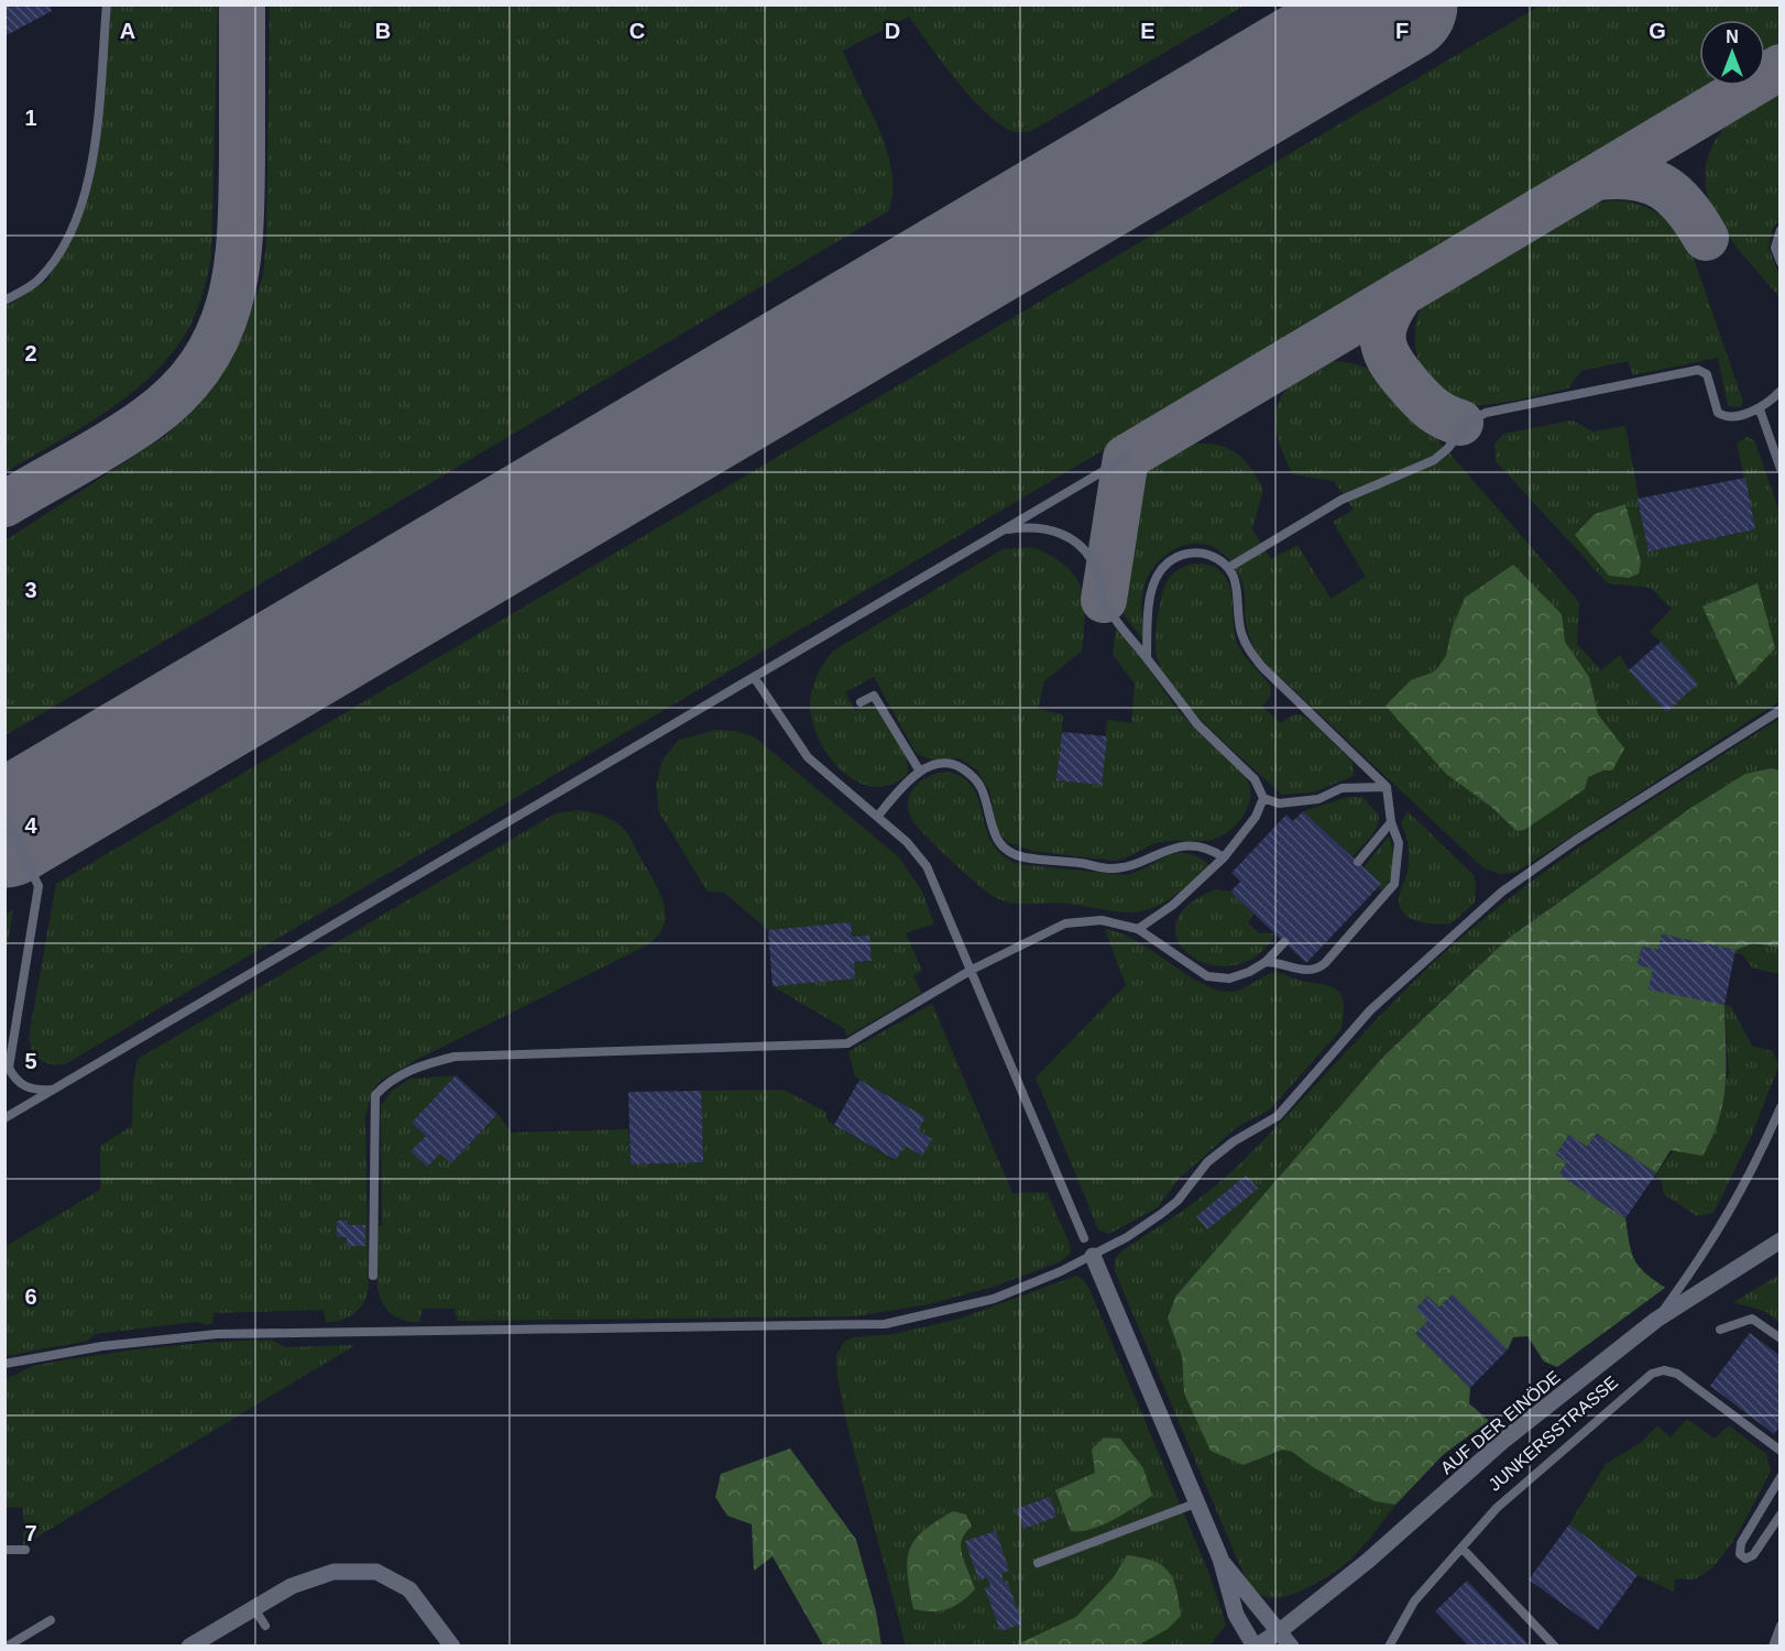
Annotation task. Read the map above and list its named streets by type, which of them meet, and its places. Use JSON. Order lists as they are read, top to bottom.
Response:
{
  "streets": {
    "street": ["AUF DER EINÖDE"],
    "lane": ["JUNKERSSTRASSE"]
  },
  "north": "top",
  "grid": {
    "columns": [
      "A",
      "B",
      "C",
      "D",
      "E",
      "F",
      "G"
    ],
    "rows": [
      "1",
      "2",
      "3",
      "4",
      "5",
      "6",
      "7"
    ]
  }
}
